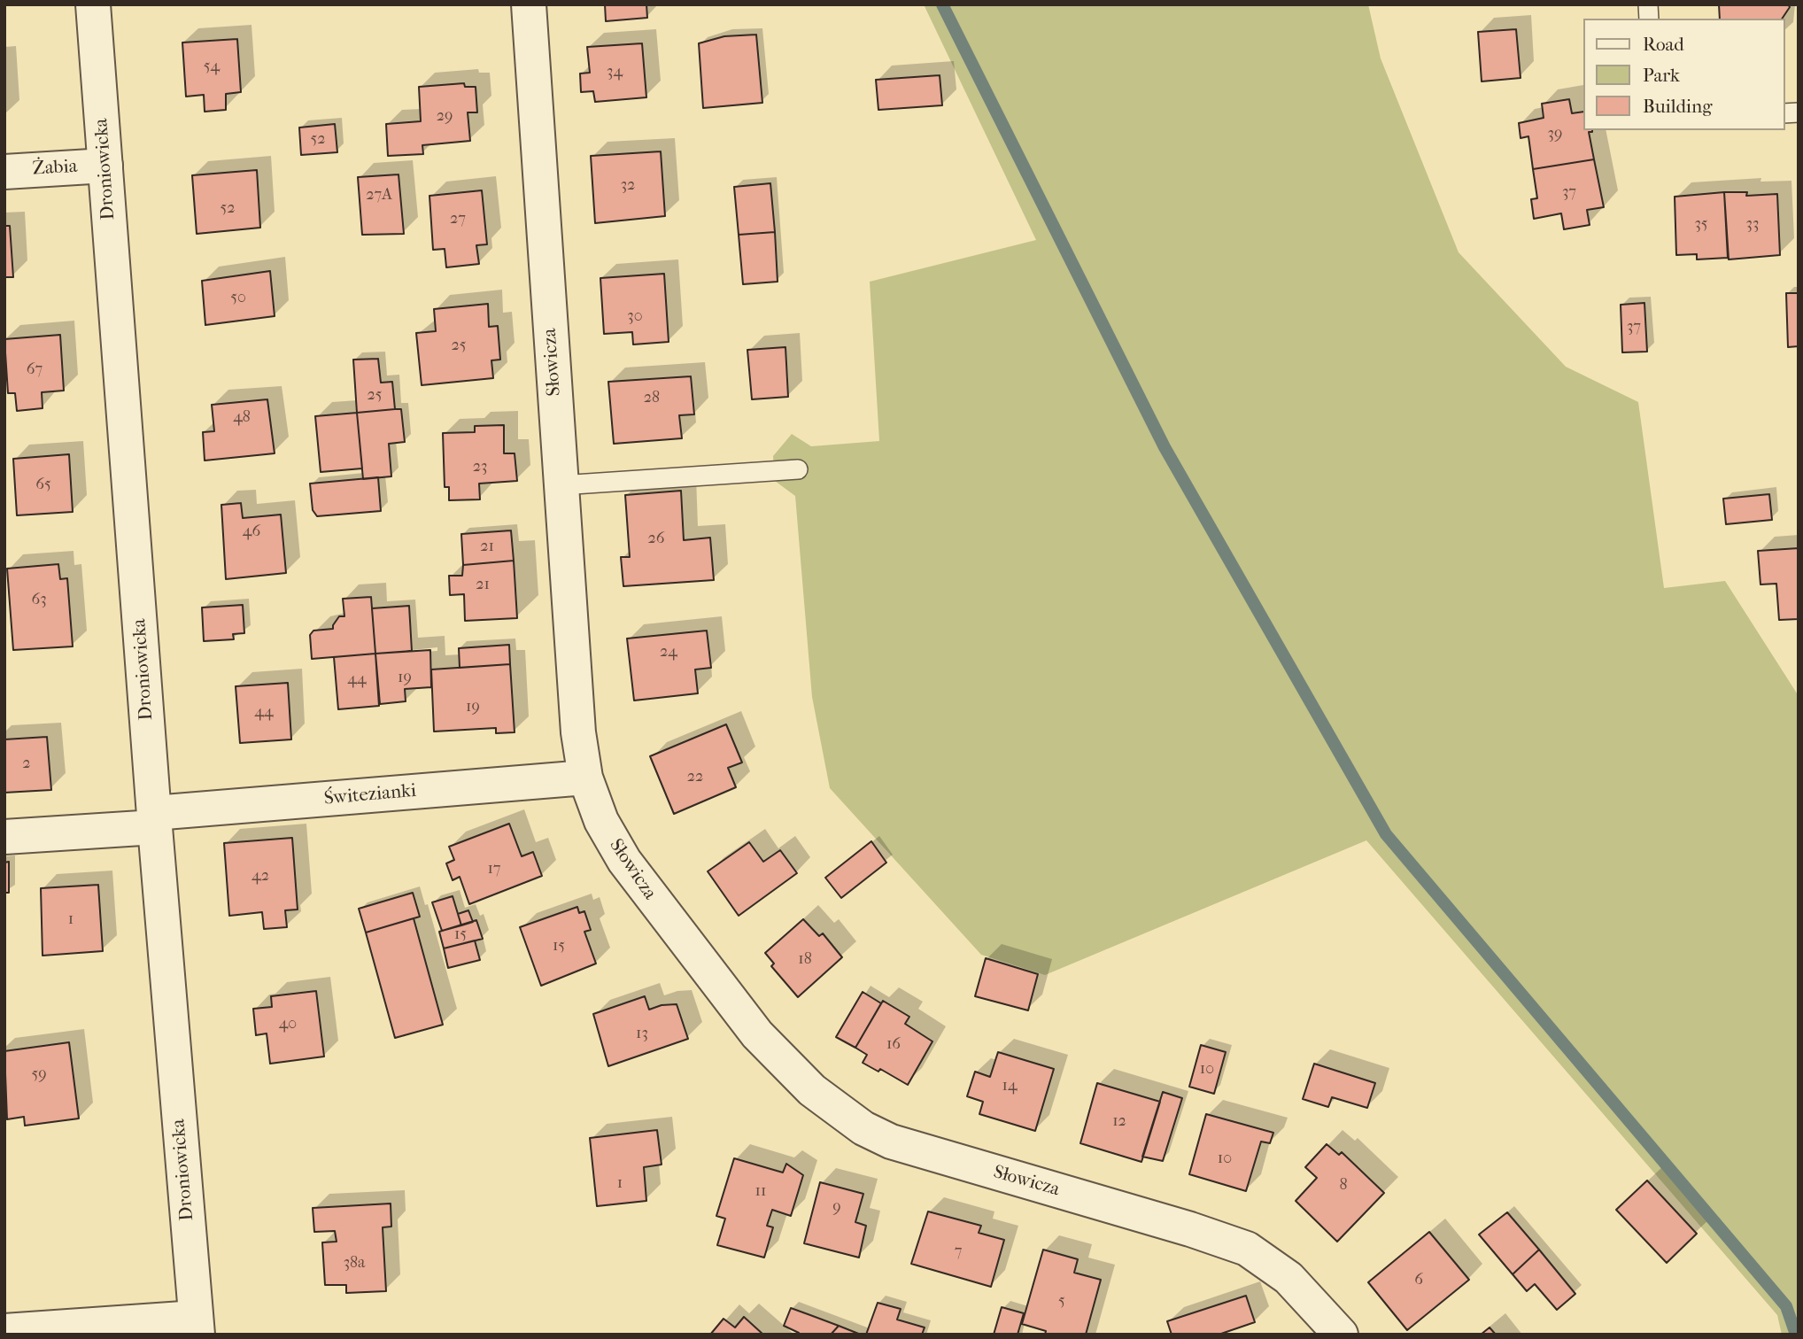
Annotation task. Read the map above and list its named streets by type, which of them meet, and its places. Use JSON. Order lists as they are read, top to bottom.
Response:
{
  "streets": {
    "street": [
      "Żabia",
      "Droniowicka",
      "Słowicza",
      "Świtezianki"
    ]
  },
  "crossings": [
    ["Żabia", "Droniowicka"],
    ["Droniowicka", "Świtezianki"],
    ["Słowicza", "Świtezianki"]
  ],
  "house_numbers": [
    "54",
    "34",
    "29",
    "39",
    "52",
    "32",
    "37",
    "27A",
    "52",
    "27",
    "35",
    "33",
    "50",
    "30",
    "37",
    "25",
    "67",
    "25",
    "28",
    "48",
    "23",
    "65",
    "46",
    "26",
    "21",
    "21",
    "63",
    "24",
    "19",
    "44",
    "19",
    "44",
    "2",
    "22",
    "17",
    "42",
    "1",
    "15",
    "15",
    "18",
    "40",
    "13",
    "16",
    "10",
    "59",
    "14",
    "12",
    "10",
    "1",
    "8",
    "11",
    "9",
    "7",
    "38a",
    "6",
    "5"
  ],
  "legend": ["Road", "Park", "Building"]
}
